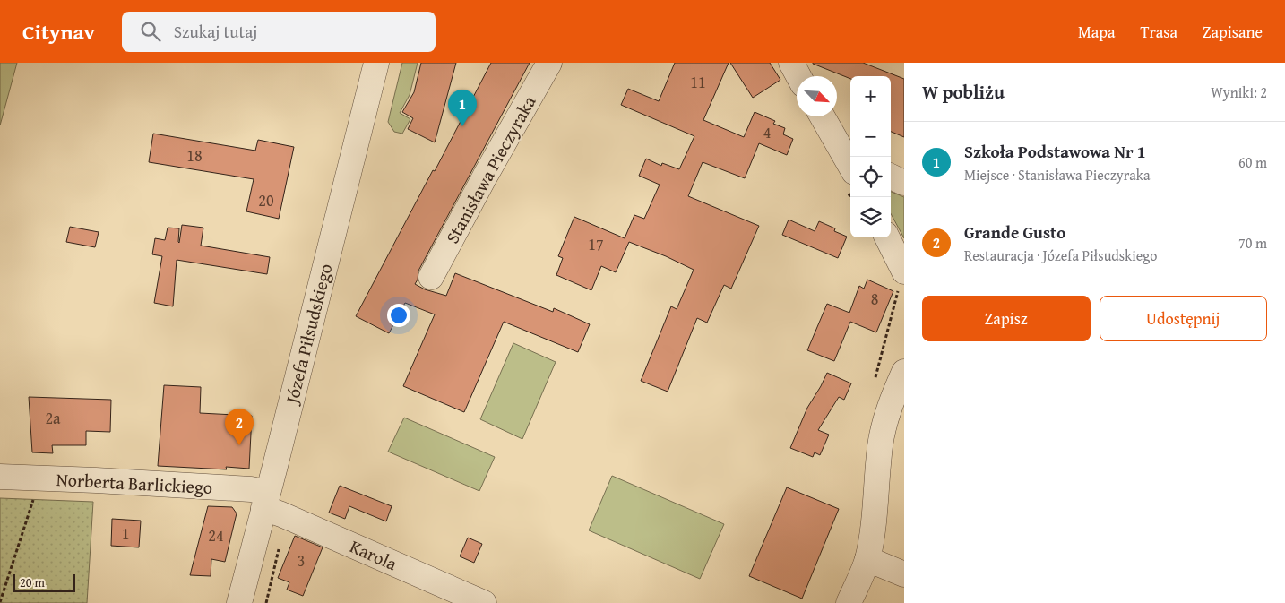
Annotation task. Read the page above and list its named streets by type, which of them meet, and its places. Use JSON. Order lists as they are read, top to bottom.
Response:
{
  "streets": {
    "street": [
      "Stanisława Pieczyraka",
      "Józefa Piłsudskiego",
      "Norberta Barlickiego",
      "Karola"
    ]
  },
  "crossings": [
    ["Józefa Piłsudskiego", "Norberta Barlickiego"],
    ["Józefa Piłsudskiego", "Karola"],
    ["Norberta Barlickiego", "Karola"]
  ],
  "house_numbers": [
    "11",
    "4",
    "18",
    "20",
    "17",
    "8",
    "2a",
    "1",
    "24",
    "3"
  ],
  "scale_bar": "20 m",
  "north": "bottom right",
  "page": {
    "header": "Citynav",
    "search": "Szukaj tutaj",
    "nav": ["Mapa", "Trasa", "Zapisane"],
    "heading": ["W pobliżu", "Wyniki: 2"],
    "map_buttons": ["+", "−"],
    "pins": ["1", "2"],
    "list": [
      {
        "mark": "1",
        "name": "Szkoła Podstawowa Nr 1",
        "note": "Miejsce · Stanisława Pieczyraka",
        "value": "60 m"
      },
      {
        "mark": "2",
        "name": "Grande Gusto",
        "note": "Restauracja · Józefa Piłsudskiego",
        "value": "70 m"
      }
    ],
    "buttons": ["Zapisz", "Udostępnij"],
    "scale": "20 m"
  }
}
